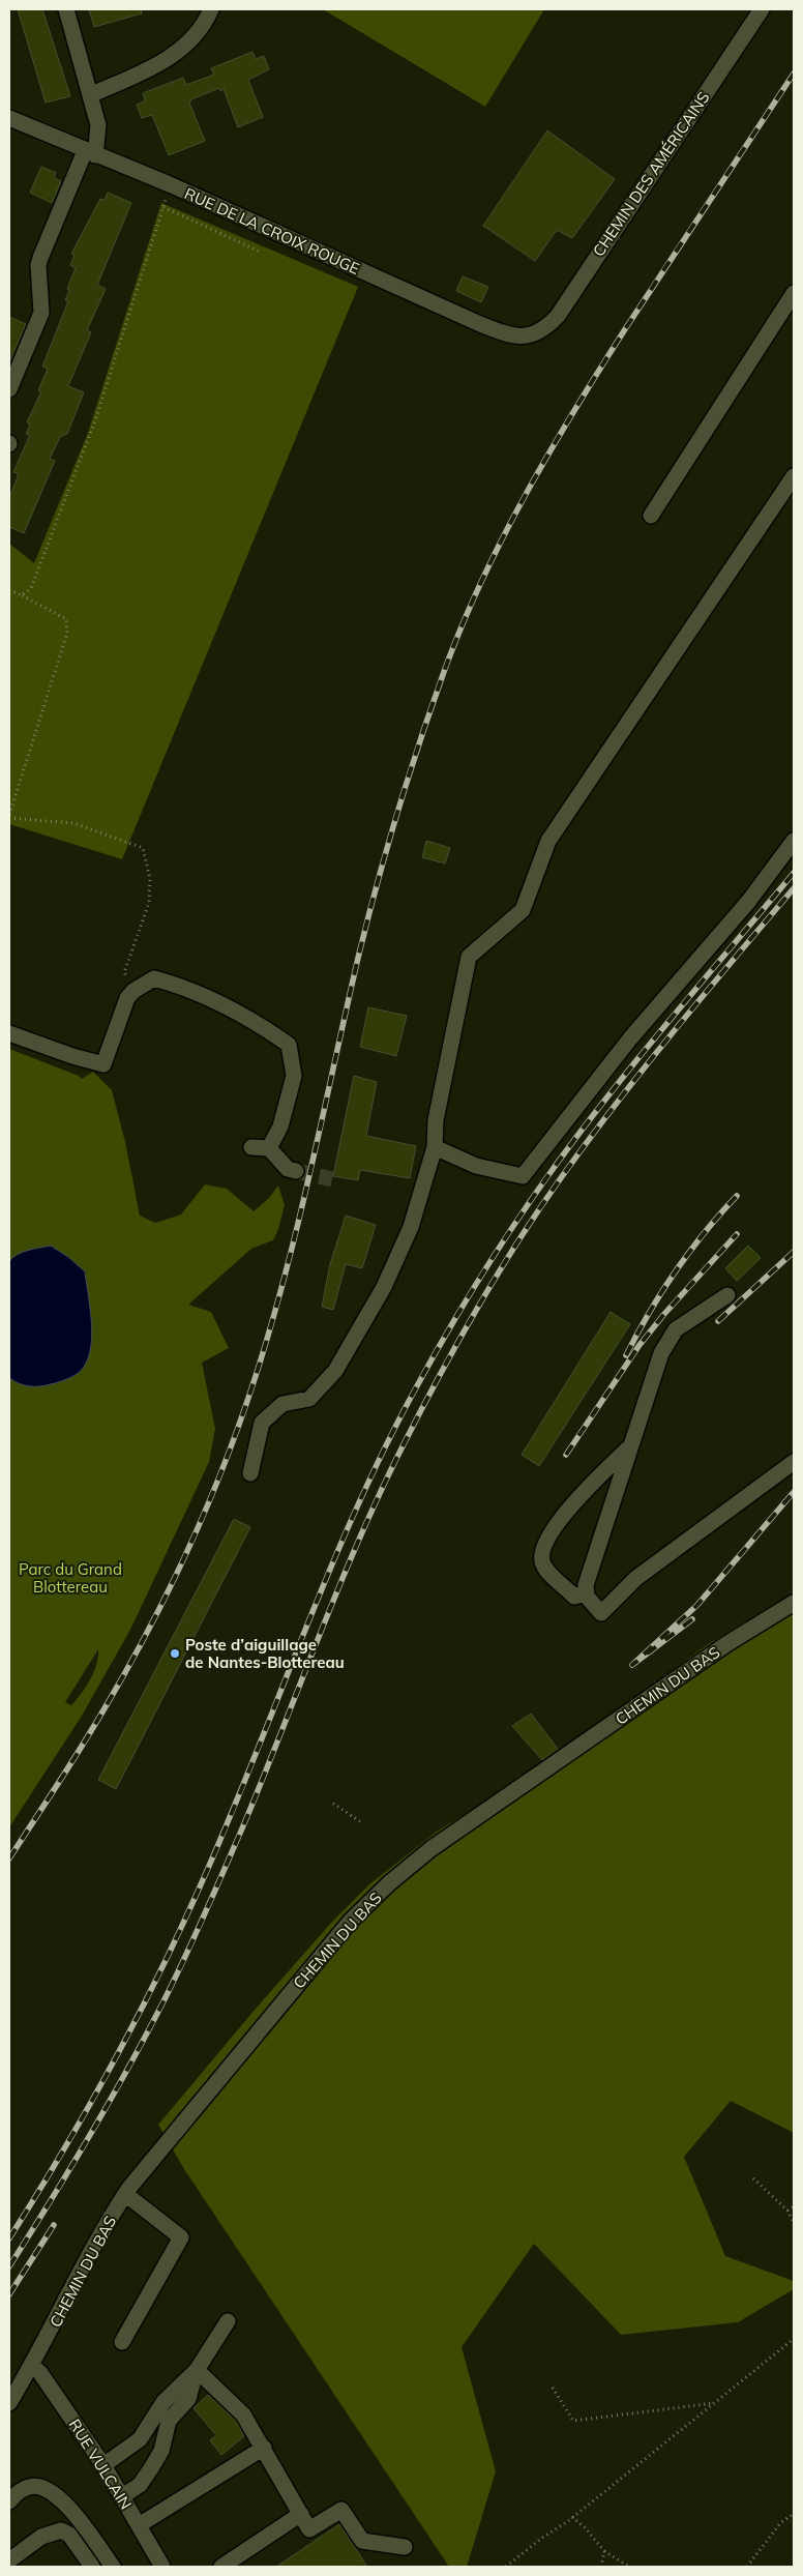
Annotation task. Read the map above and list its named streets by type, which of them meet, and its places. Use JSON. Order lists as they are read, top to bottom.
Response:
{
  "streets": {
    "street": [
      "CHEMIN DES AMÉRICAINS",
      "RUE DE LA CROIX ROUGE",
      "CHEMIN DU BAS",
      "RUE VULCAIN"
    ]
  },
  "crossings": [
    ["CHEMIN DES AMÉRICAINS", "RUE DE LA CROIX ROUGE"],
    ["CHEMIN DU BAS", "RUE VULCAIN"]
  ],
  "parks": ["Parc du Grand Blottereau"],
  "places": ["Poste d’aiguillage de Nantes-Blottereau"]
}
